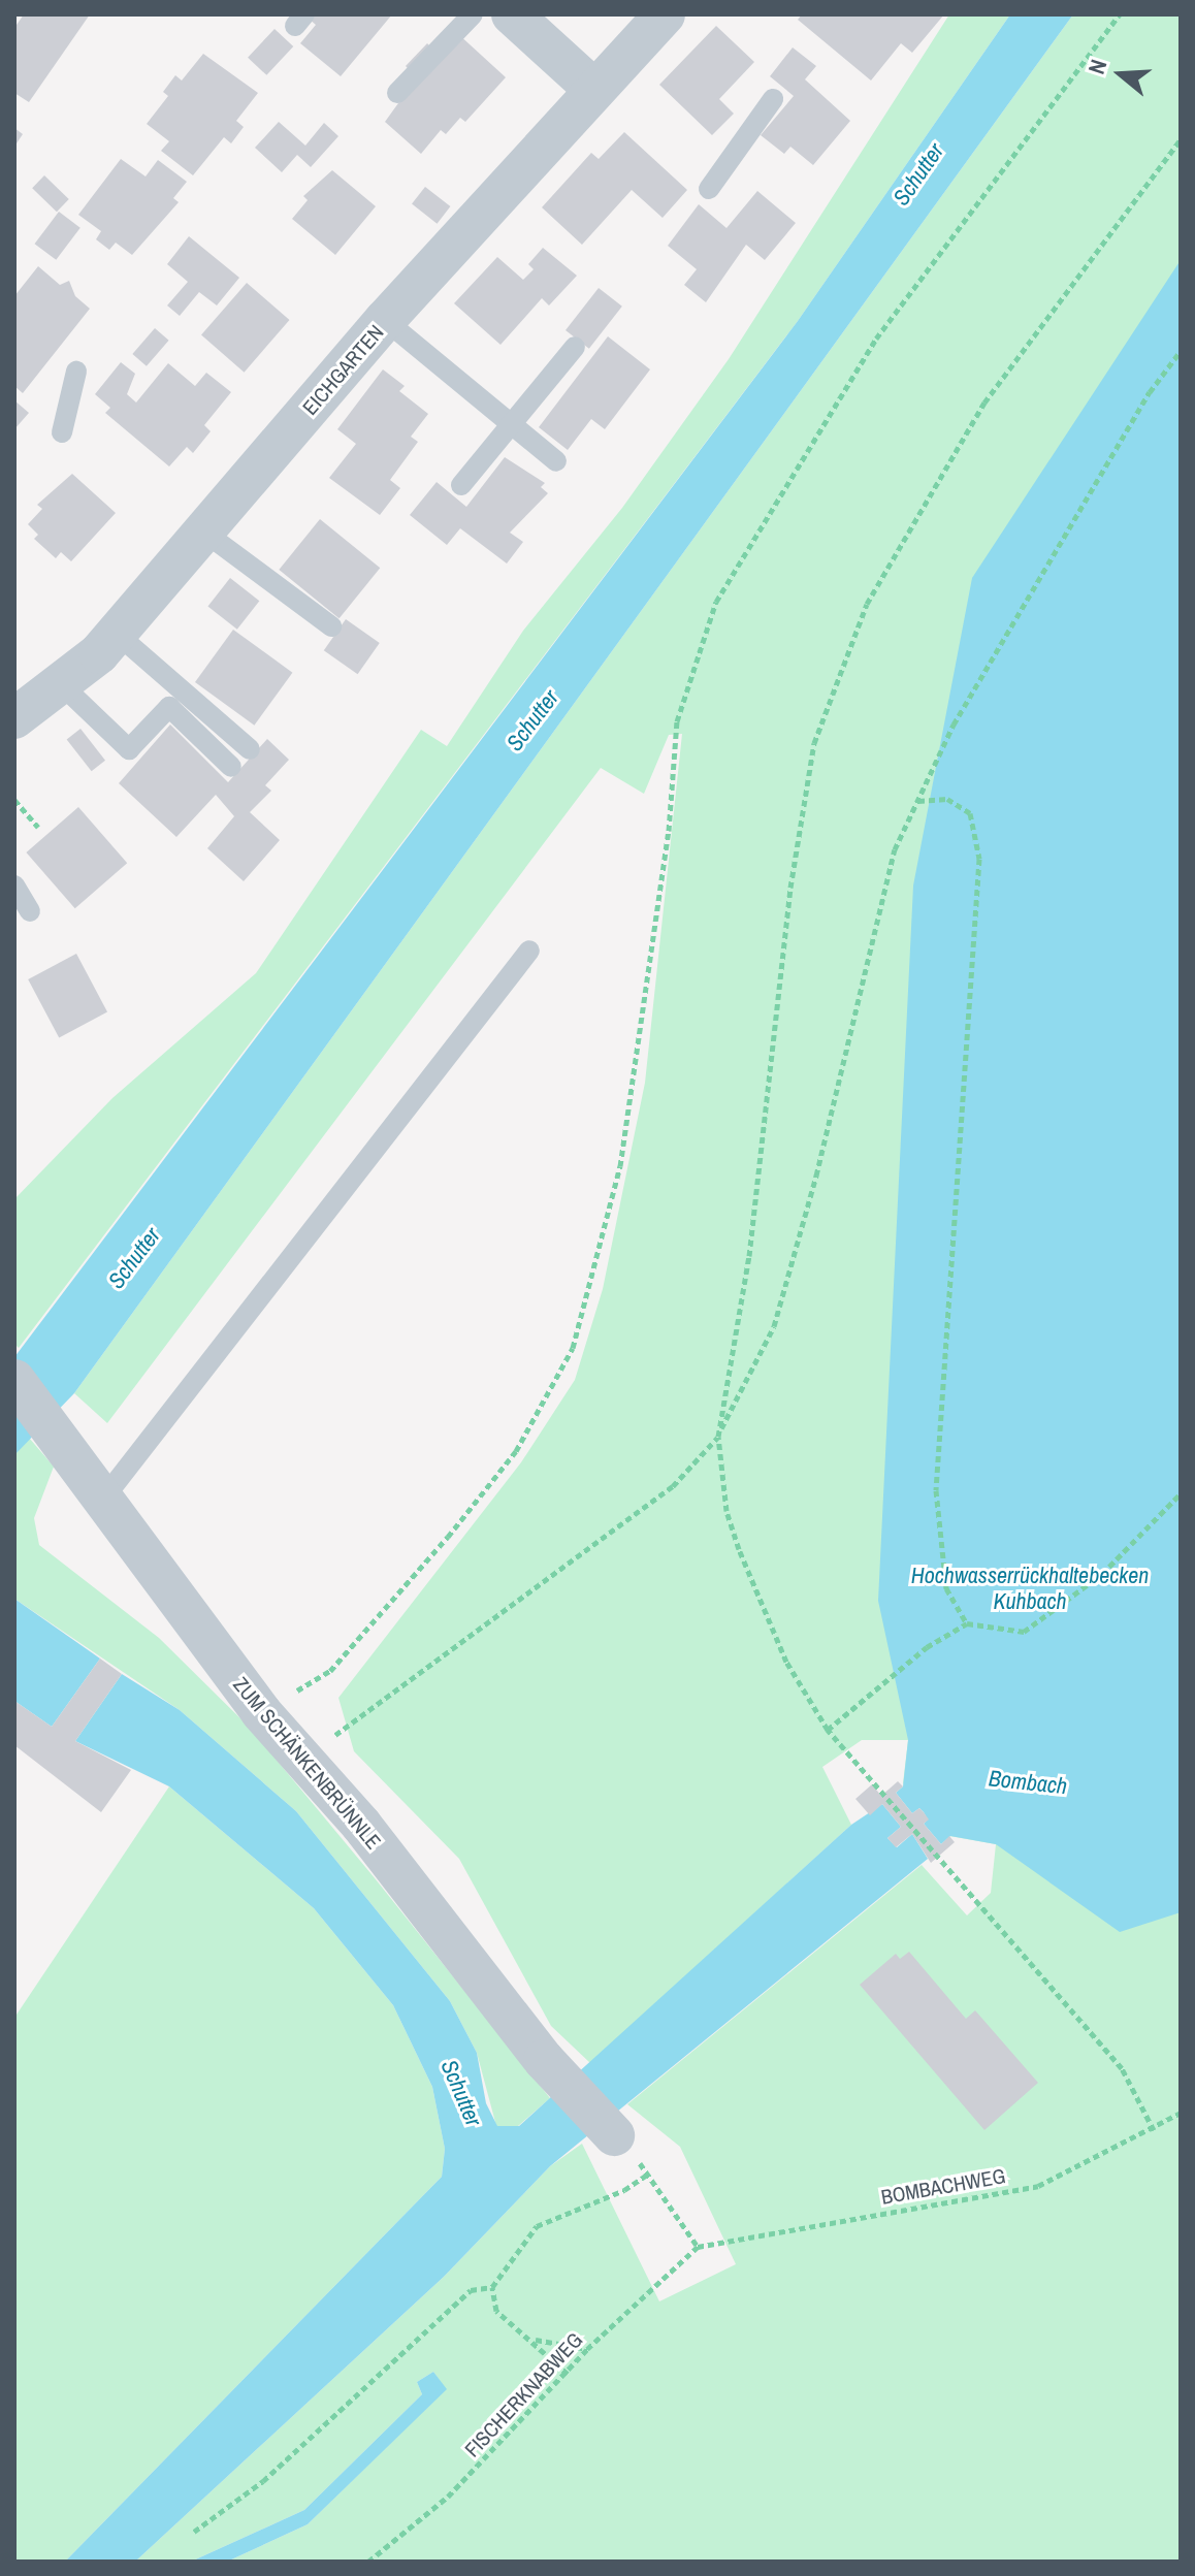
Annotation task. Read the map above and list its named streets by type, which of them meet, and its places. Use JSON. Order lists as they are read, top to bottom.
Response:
{
  "streets": {
    "street": ["EICHGARTEN", "ZUM SCHÄNKENBRÜNNLE"],
    "path": ["BOMBACHWEG", "FISCHERKNABWEG"]
  },
  "crossings": [
    ["BOMBACHWEG", "FISCHERKNABWEG"]
  ],
  "water": ["Schutter", "Hochwasserrückhaltebecken Kuhbach", "Bombach"],
  "north": "left"
}
